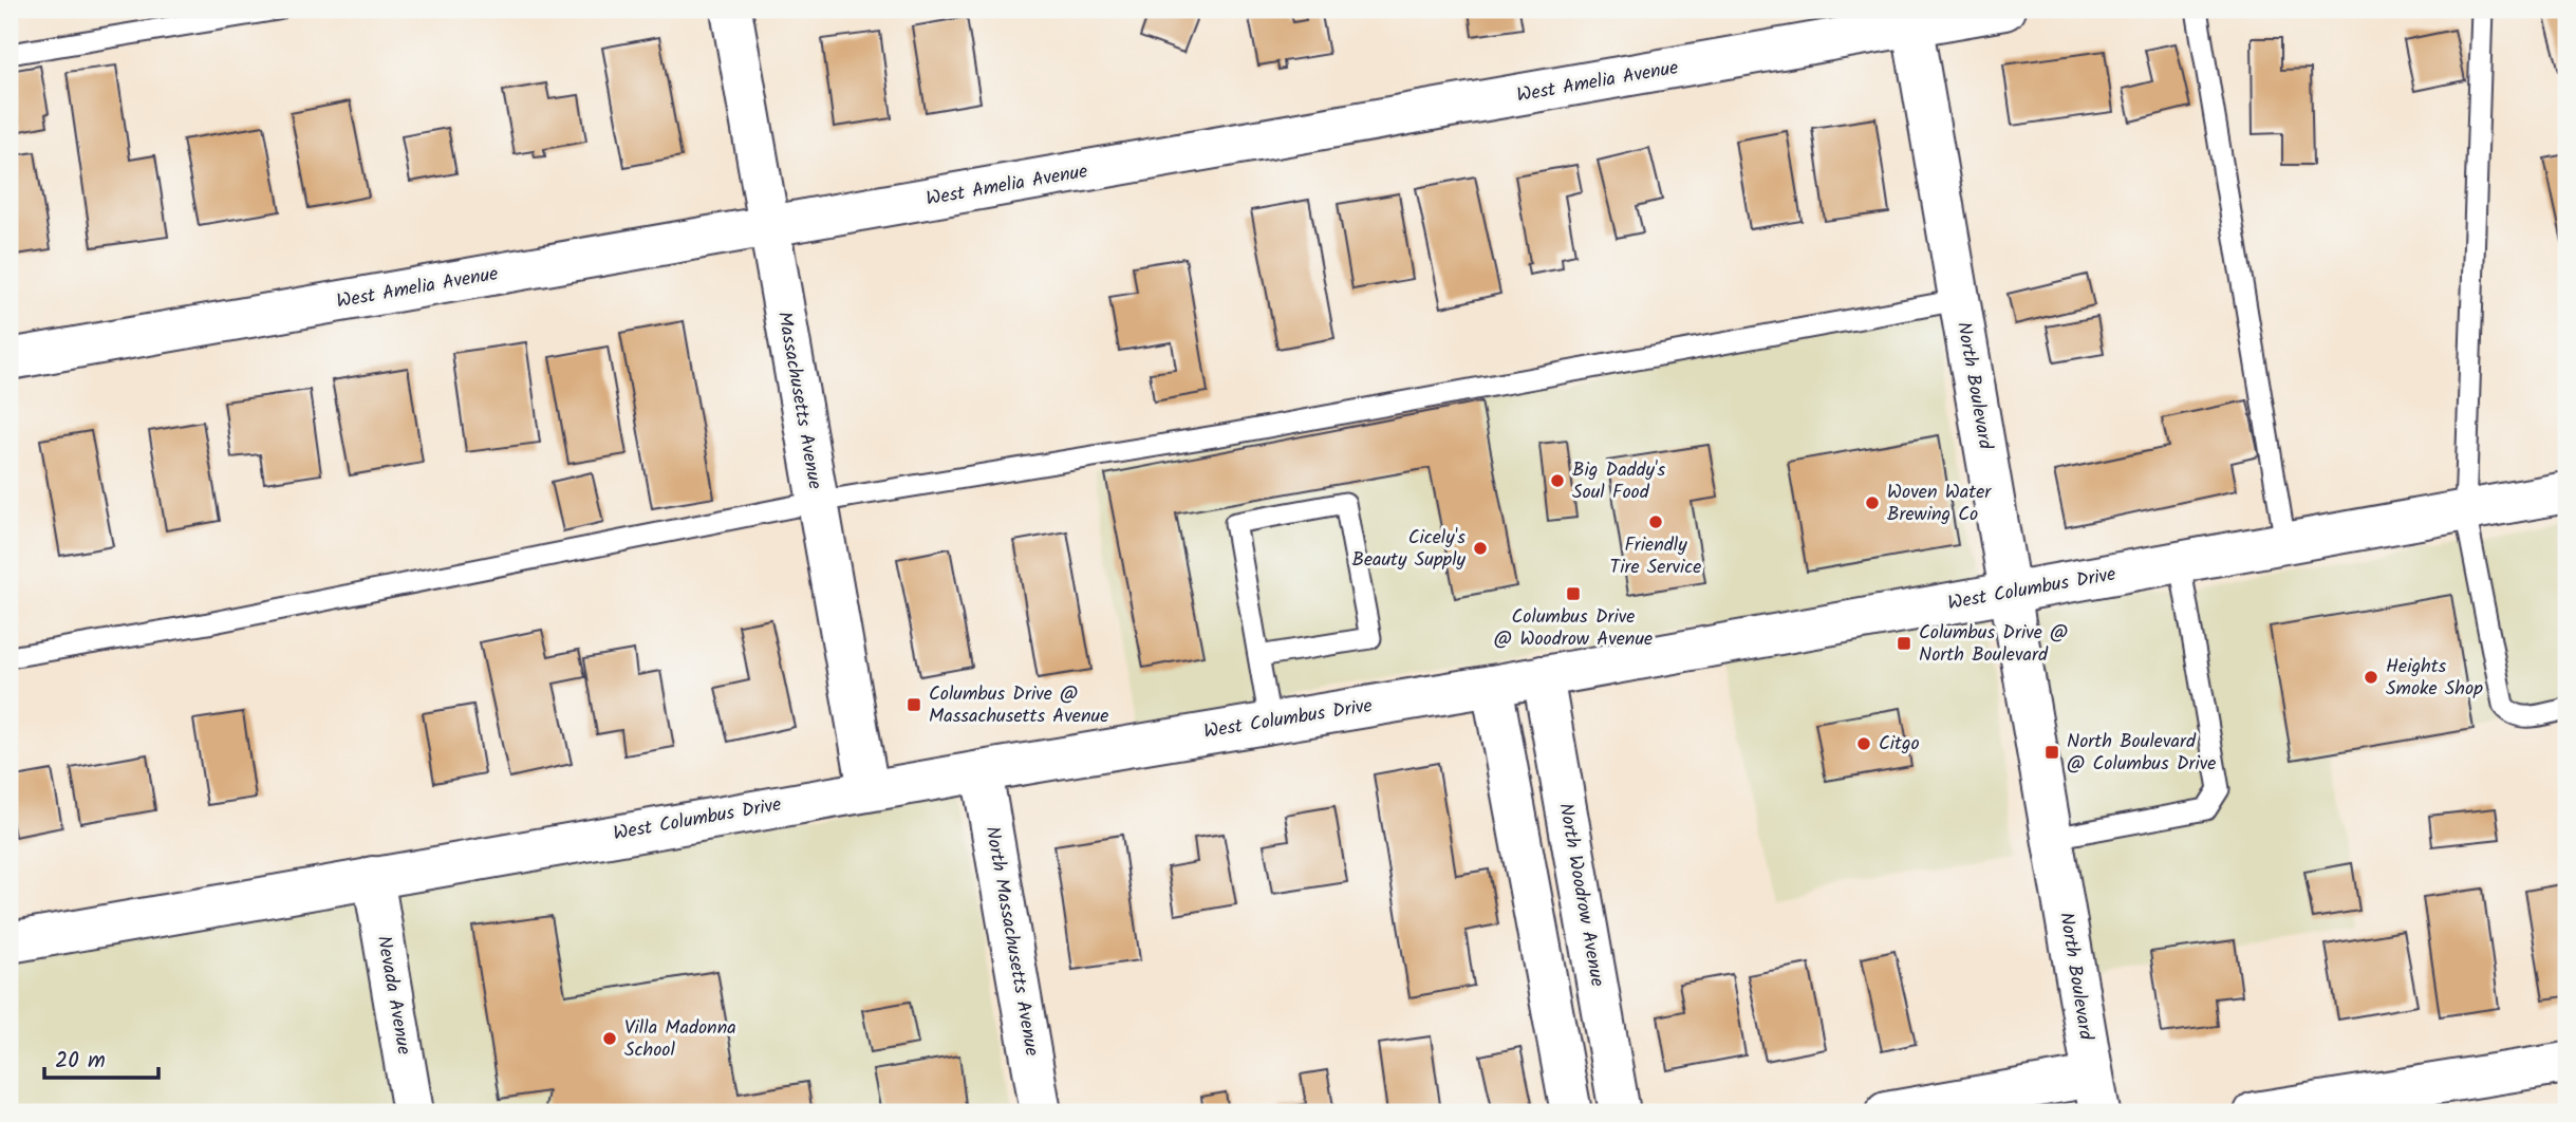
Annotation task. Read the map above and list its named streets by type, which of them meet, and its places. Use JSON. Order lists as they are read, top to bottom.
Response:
{
  "streets": {
    "street": [
      "West Amelia Avenue",
      "North Boulevard",
      "Massachusetts Avenue",
      "West Columbus Drive",
      "North Woodrow Avenue",
      "North Massachusetts Avenue",
      "Nevada Avenue"
    ]
  },
  "crossings": [
    ["West Amelia Avenue", "North Boulevard"],
    ["West Amelia Avenue", "Massachusetts Avenue"],
    ["North Boulevard", "West Columbus Drive"],
    ["Massachusetts Avenue", "West Columbus Drive"],
    ["West Columbus Drive", "North Woodrow Avenue"],
    ["West Columbus Drive", "North Massachusetts Avenue"],
    ["West Columbus Drive", "Nevada Avenue"]
  ],
  "places": {
    "other": [
      "Big Daddy's Soul Food",
      "Woven Water Brewing Co",
      "Friendly Tire Service",
      "Cicely's Beauty Supply",
      "Heights Smoke Shop",
      "Citgo",
      "Villa Madonna School"
    ],
    "transit": [
      "Columbus Drive @ Woodrow Avenue",
      "Columbus Drive @ North Boulevard",
      "Columbus Drive @ Massachusetts Avenue",
      "North Boulevard @ Columbus Drive"
    ]
  },
  "scale_bar": "20 m"
}
